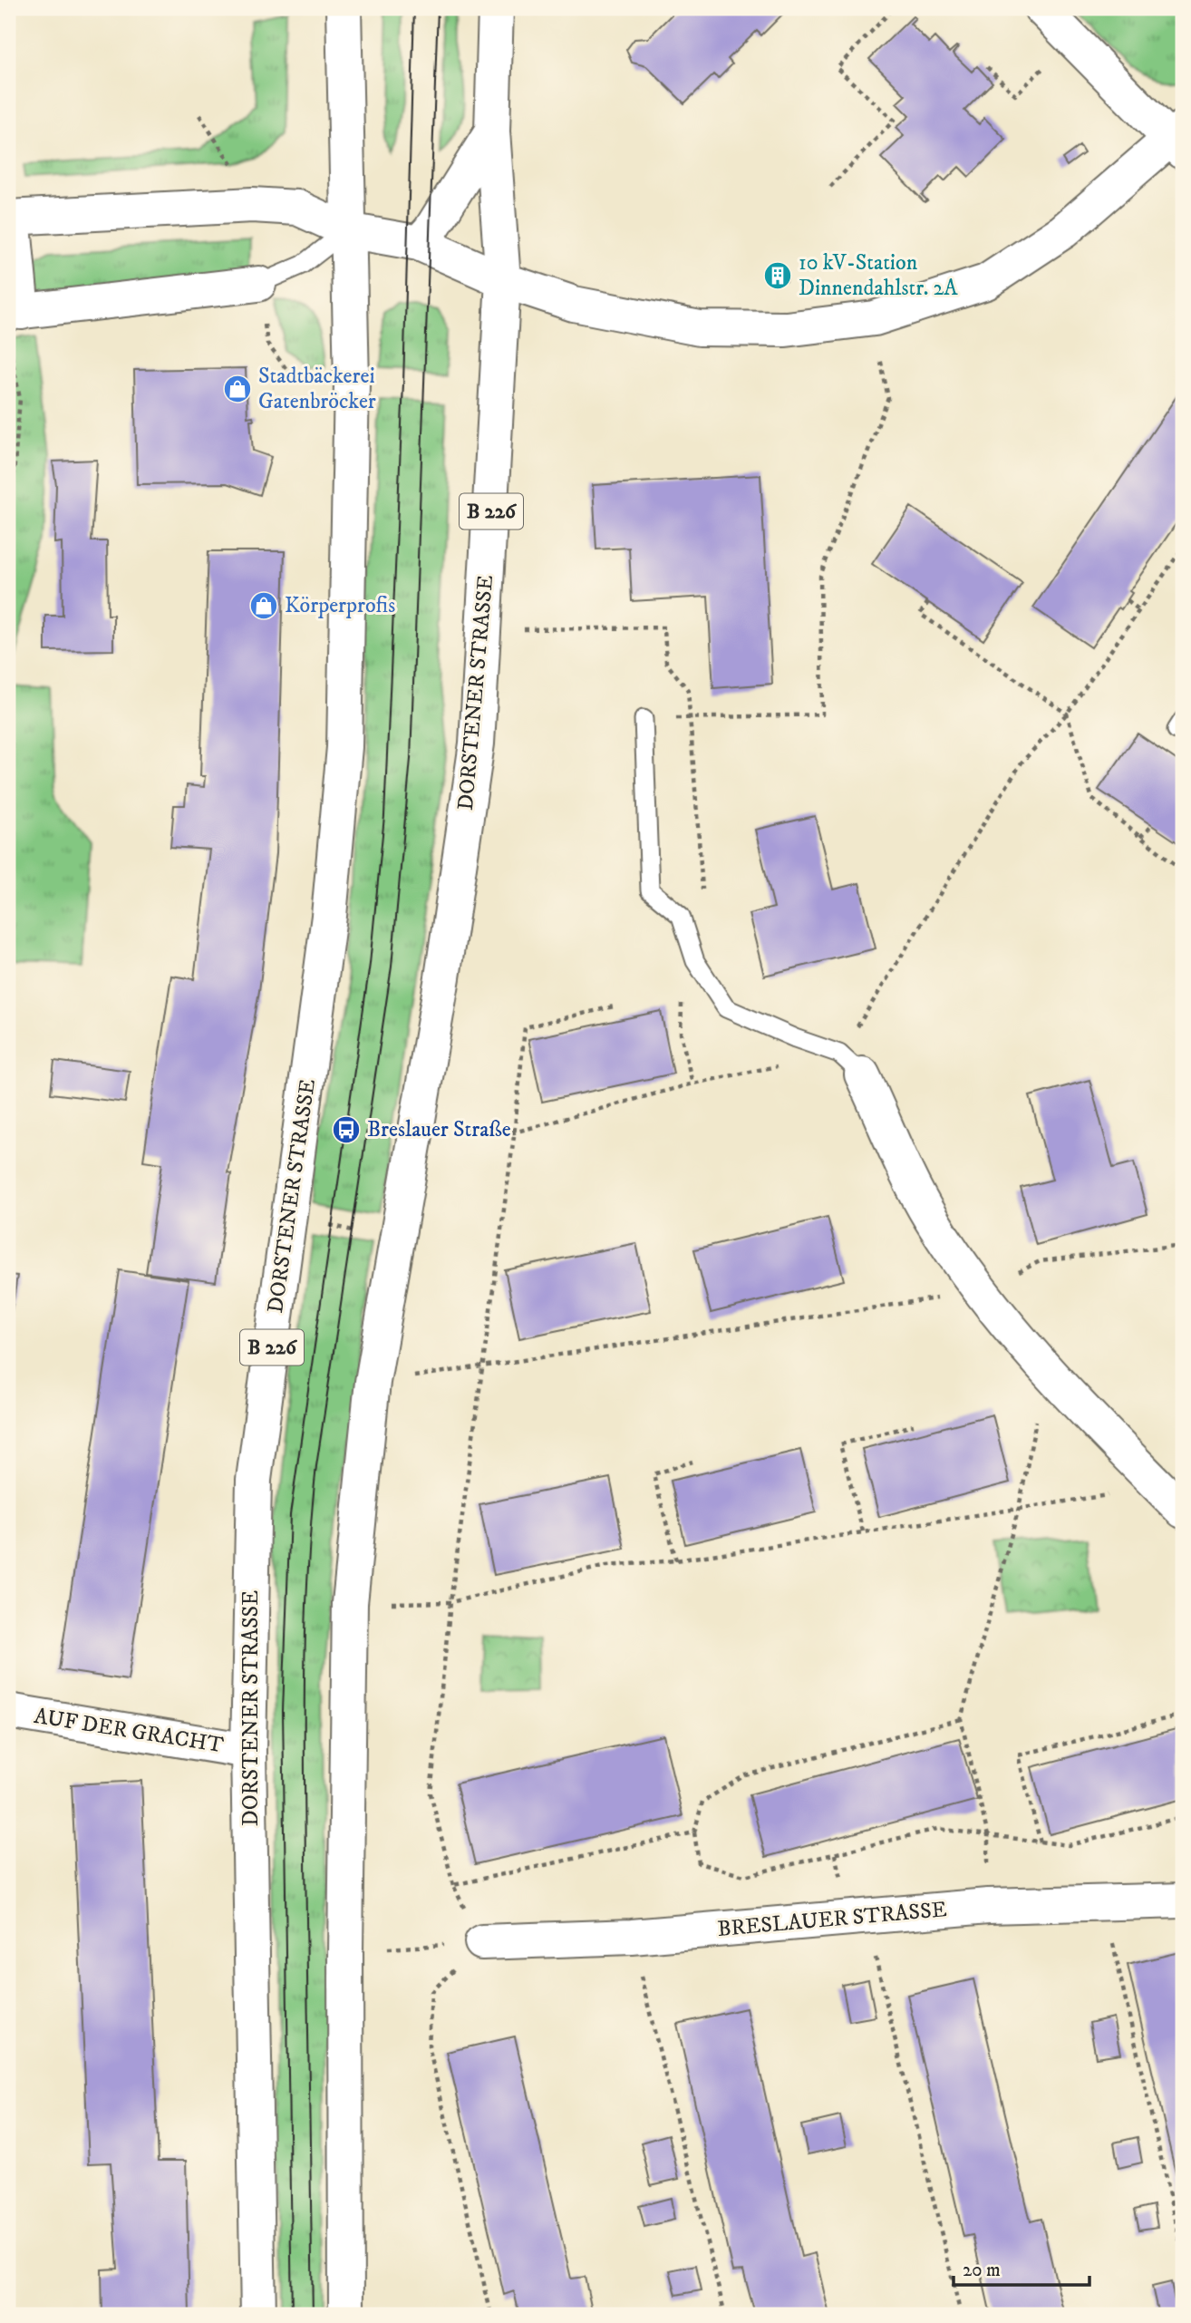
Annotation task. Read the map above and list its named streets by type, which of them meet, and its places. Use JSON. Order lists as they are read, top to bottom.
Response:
{
  "streets": {
    "main road": [
      "B 226",
      "DORSTENER STRASSE",
      "AUF DER GRACHT",
      "BRESLAUER STRASSE"
    ]
  },
  "crossings": [
    ["DORSTENER STRASSE", "AUF DER GRACHT"]
  ],
  "places": {
    "building": ["10 kV-Station Dinnendahlstr. 2A"],
    "shop": ["Stadtbäckerei Gatenbröcker", "Körperprofis"],
    "bus stop": ["Breslauer Straße"]
  },
  "scale_bar": "20 m"
}
